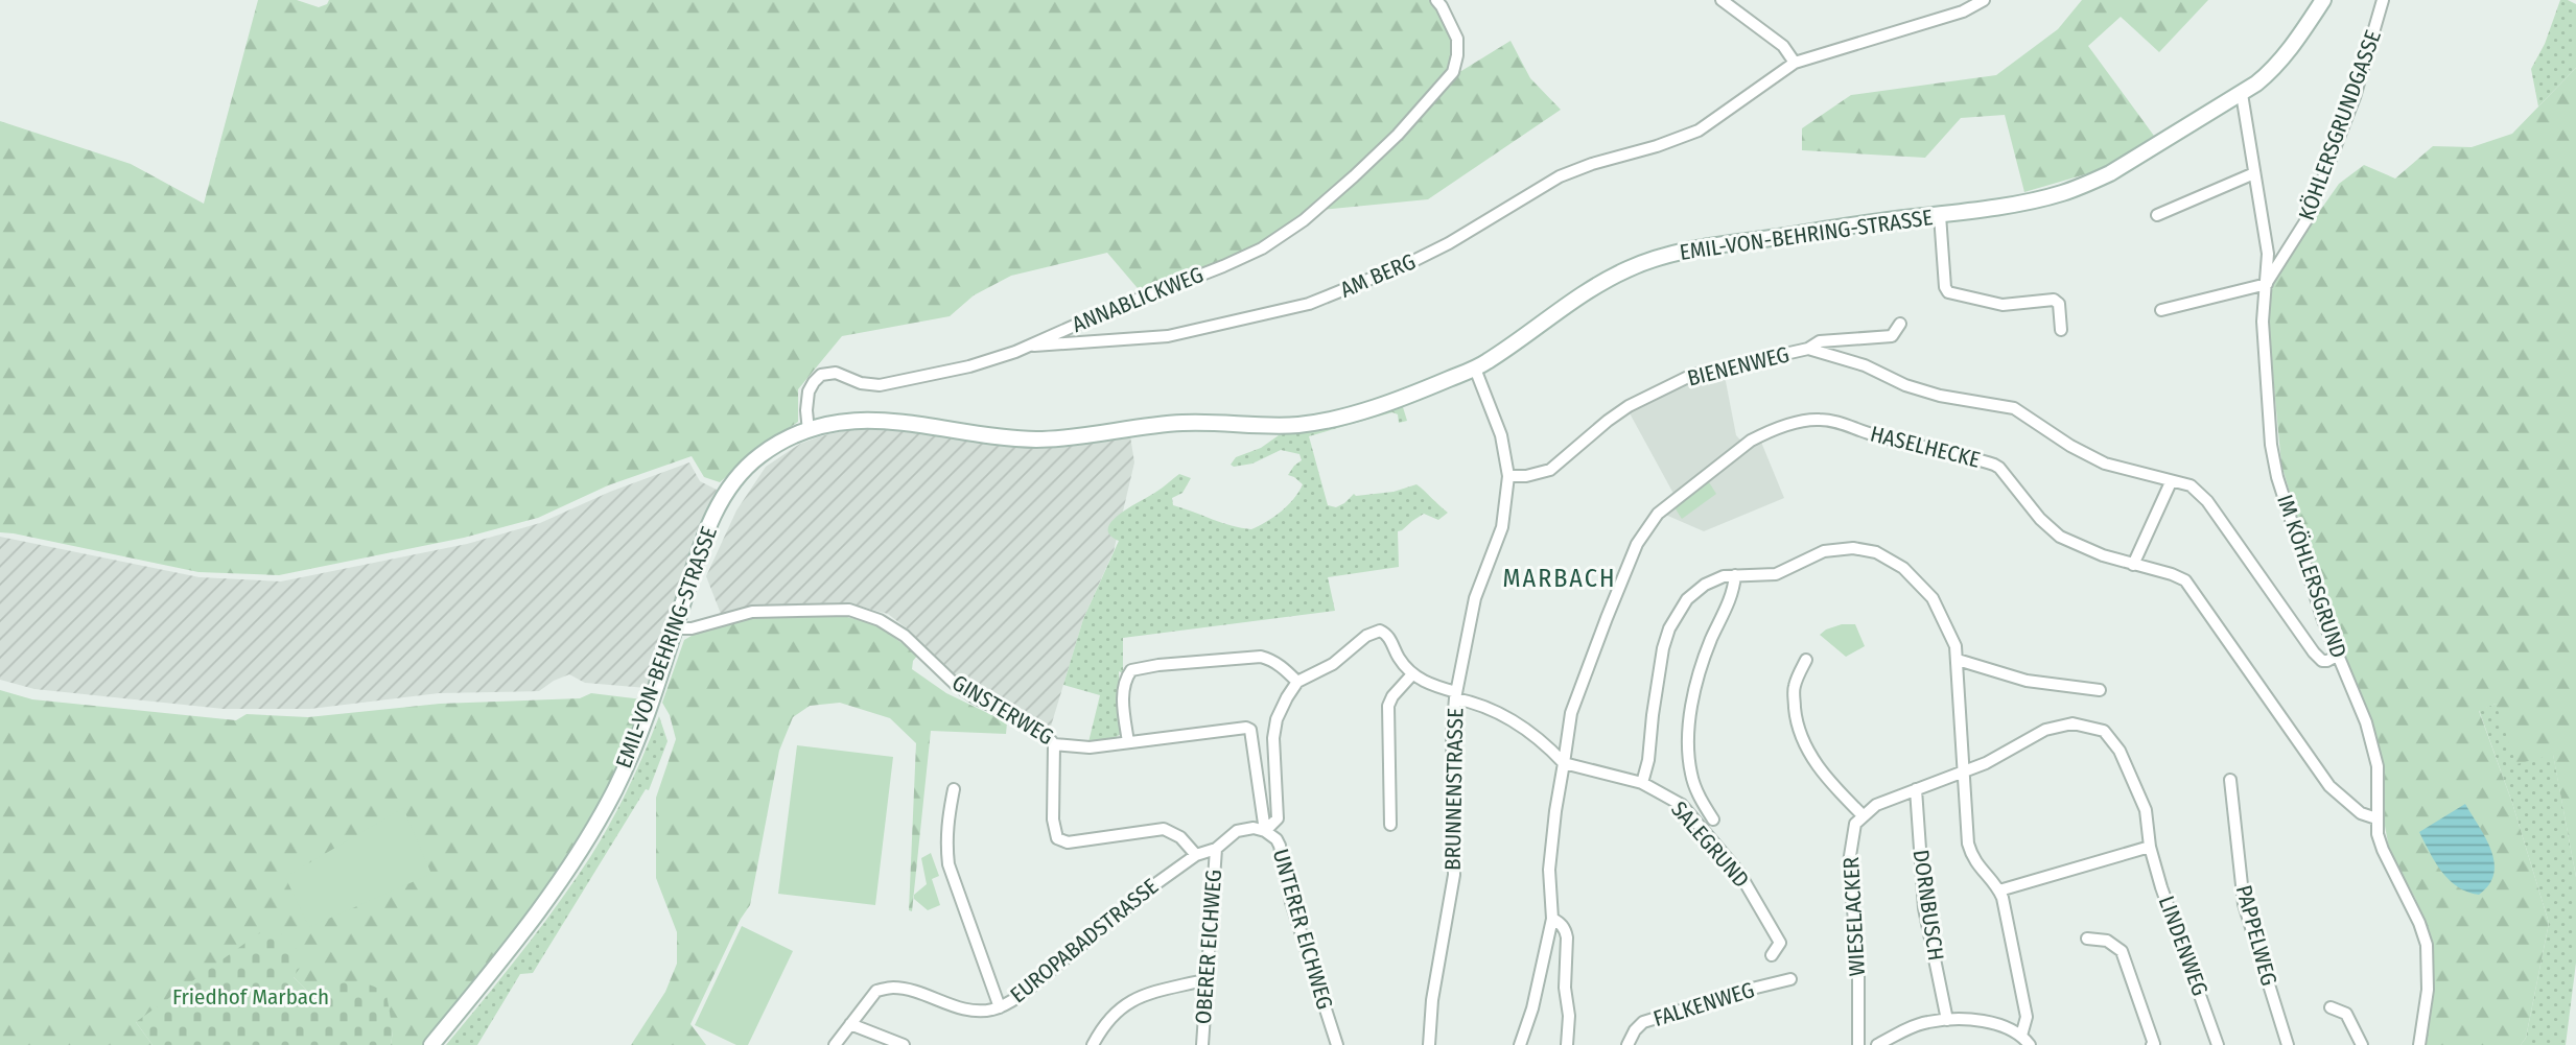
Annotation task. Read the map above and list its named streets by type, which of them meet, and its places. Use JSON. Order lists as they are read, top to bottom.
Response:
{
  "streets": {
    "main road": ["EMIL-VON-BEHRING-STRASSE"],
    "street": [
      "KÖHLERSGRUNDGASSE",
      "AM BERG",
      "ANNABLICKWEG",
      "BIENENWEG",
      "HASELHECKE",
      "IM KÖHLERSGRUND",
      "GINSTERWEG",
      "BRUNNENSTRASSE",
      "SALEGRUND",
      "DORNBUSCH",
      "WIESELACKER",
      "UNTERER EICHWEG",
      "PAPPELWEG",
      "EUROPABADSTRASSE",
      "LINDENWEG",
      "OBERER EICHWEG",
      "FALKENWEG"
    ]
  },
  "crossings": [
    ["KÖHLERSGRUNDGASSE", "IM KÖHLERSGRUND"],
    ["EMIL-VON-BEHRING-STRASSE", "ANNABLICKWEG"],
    ["EMIL-VON-BEHRING-STRASSE", "IM KÖHLERSGRUND"],
    ["EMIL-VON-BEHRING-STRASSE", "GINSTERWEG"],
    ["EMIL-VON-BEHRING-STRASSE", "BRUNNENSTRASSE"],
    ["AM BERG", "ANNABLICKWEG"],
    ["BIENENWEG", "BRUNNENSTRASSE"],
    ["HASELHECKE", "IM KÖHLERSGRUND"],
    ["GINSTERWEG", "UNTERER EICHWEG"],
    ["UNTERER EICHWEG", "EUROPABADSTRASSE"],
    ["UNTERER EICHWEG", "OBERER EICHWEG"],
    ["EUROPABADSTRASSE", "OBERER EICHWEG"]
  ],
  "districts": ["MARBACH"],
  "parks": ["Friedhof Marbach"]
}
